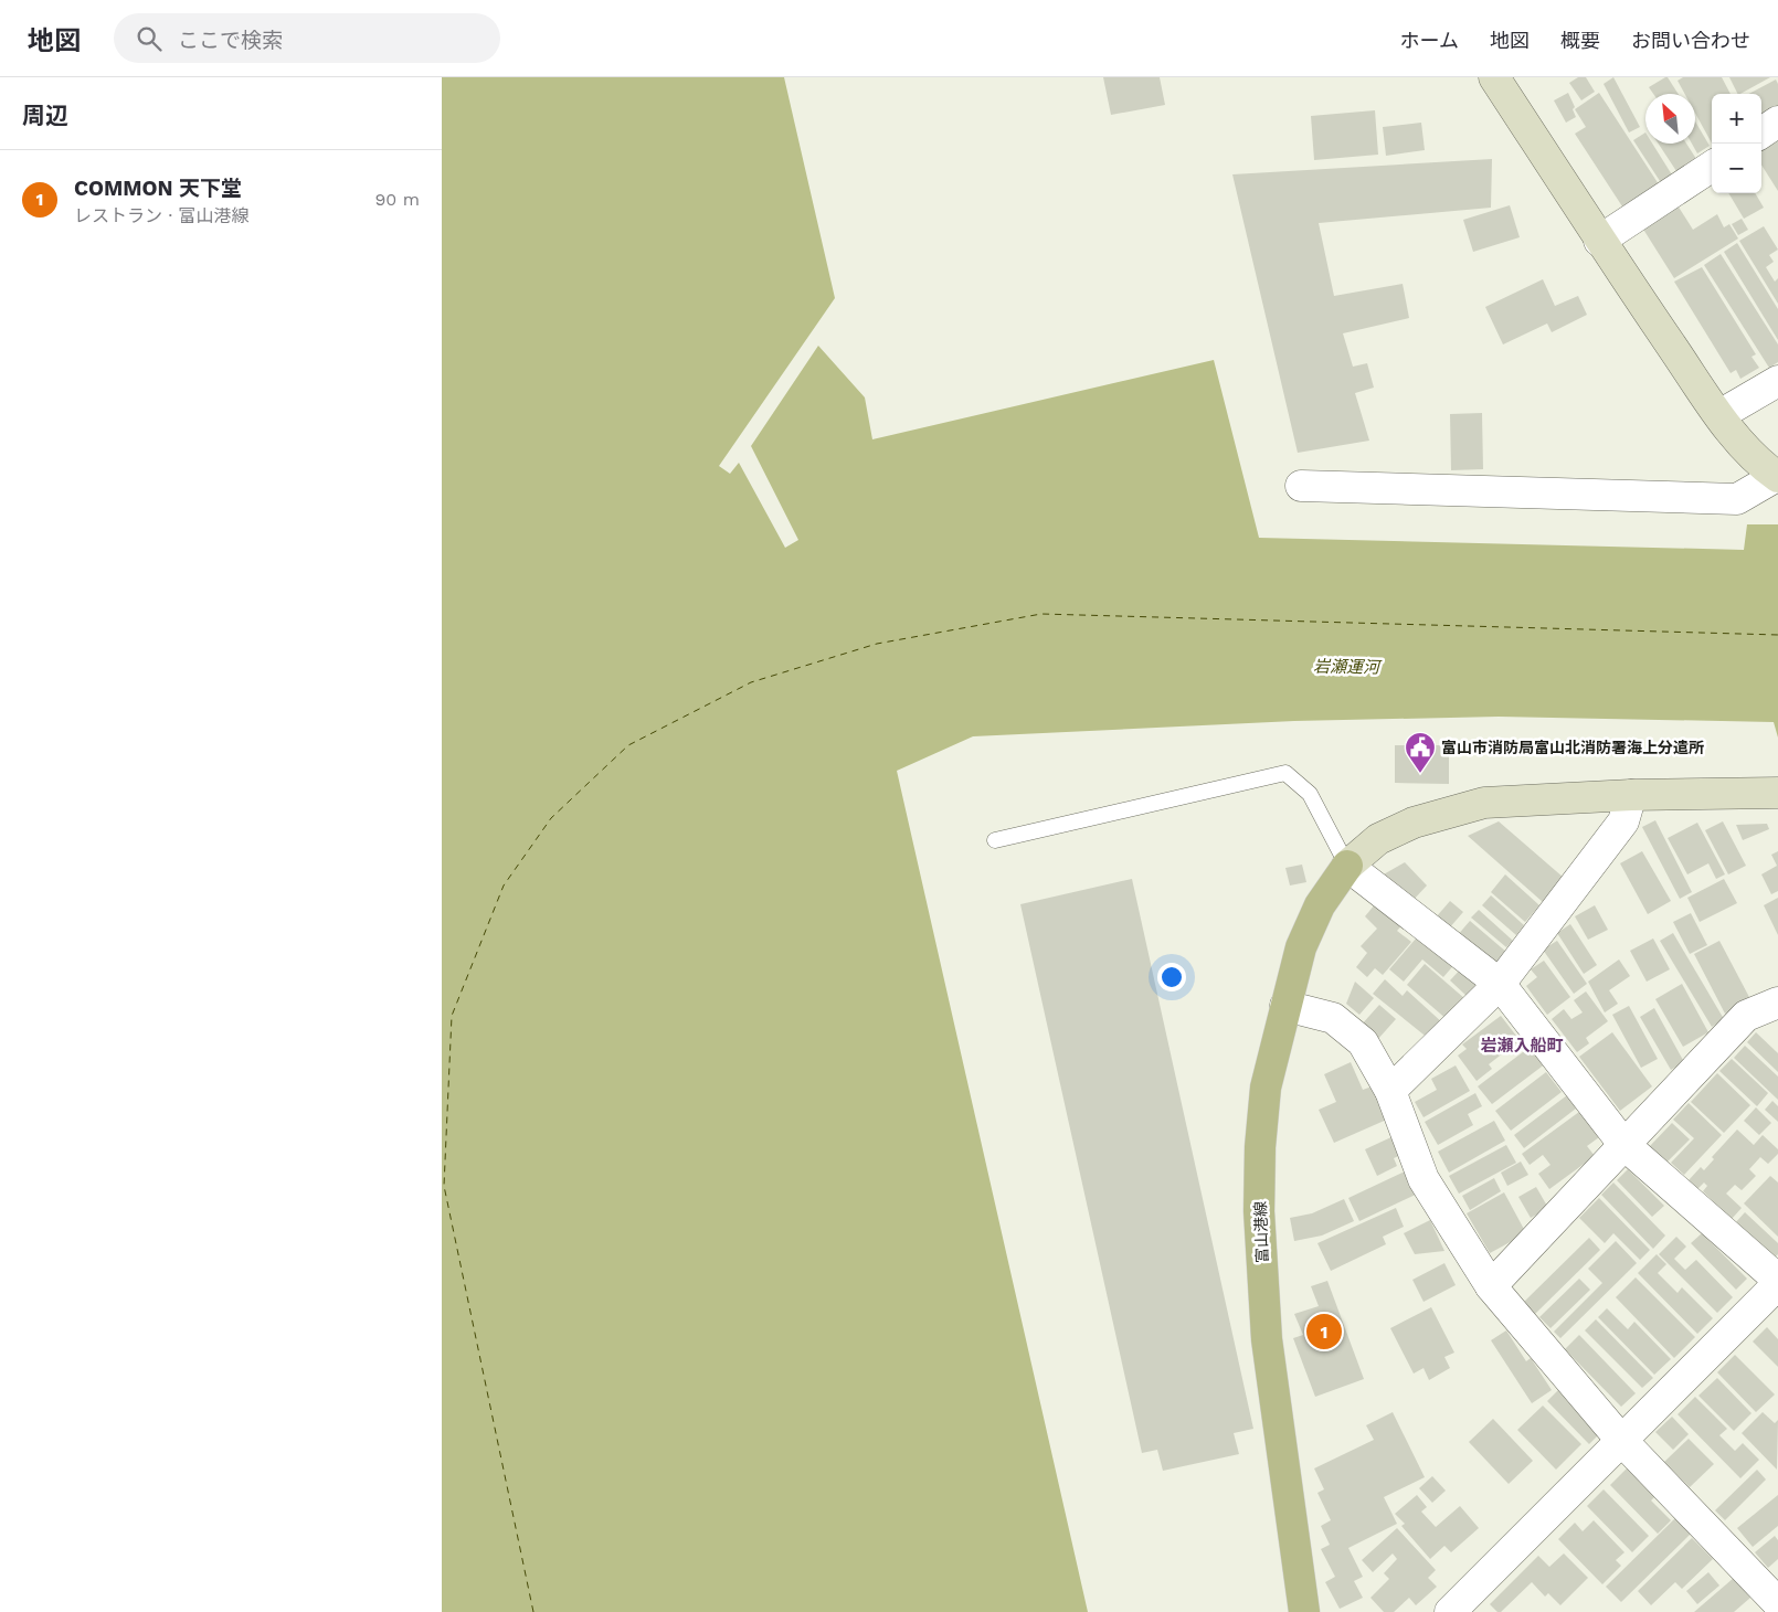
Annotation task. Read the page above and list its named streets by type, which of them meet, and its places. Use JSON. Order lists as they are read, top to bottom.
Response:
{
  "streets": {
    "main road": ["富山港線"]
  },
  "districts": ["岩瀬入船町"],
  "water": ["岩瀬運河"],
  "places": {
    "public building": ["富山市消防局富山北消防署海上分遣所"]
  },
  "north": "top left",
  "page": {
    "header": "地図",
    "search": "ここで検索",
    "nav": [
      "ホーム",
      "地図",
      "概要",
      "お問い合わせ"
    ],
    "heading": "周辺",
    "map_buttons": ["+", "−"],
    "list": [
      {
        "mark": "1",
        "name": "COMMON 天下堂",
        "note": "レストラン · 富山港線",
        "value": "90 m"
      }
    ],
    "pins": "1"
  }
}
